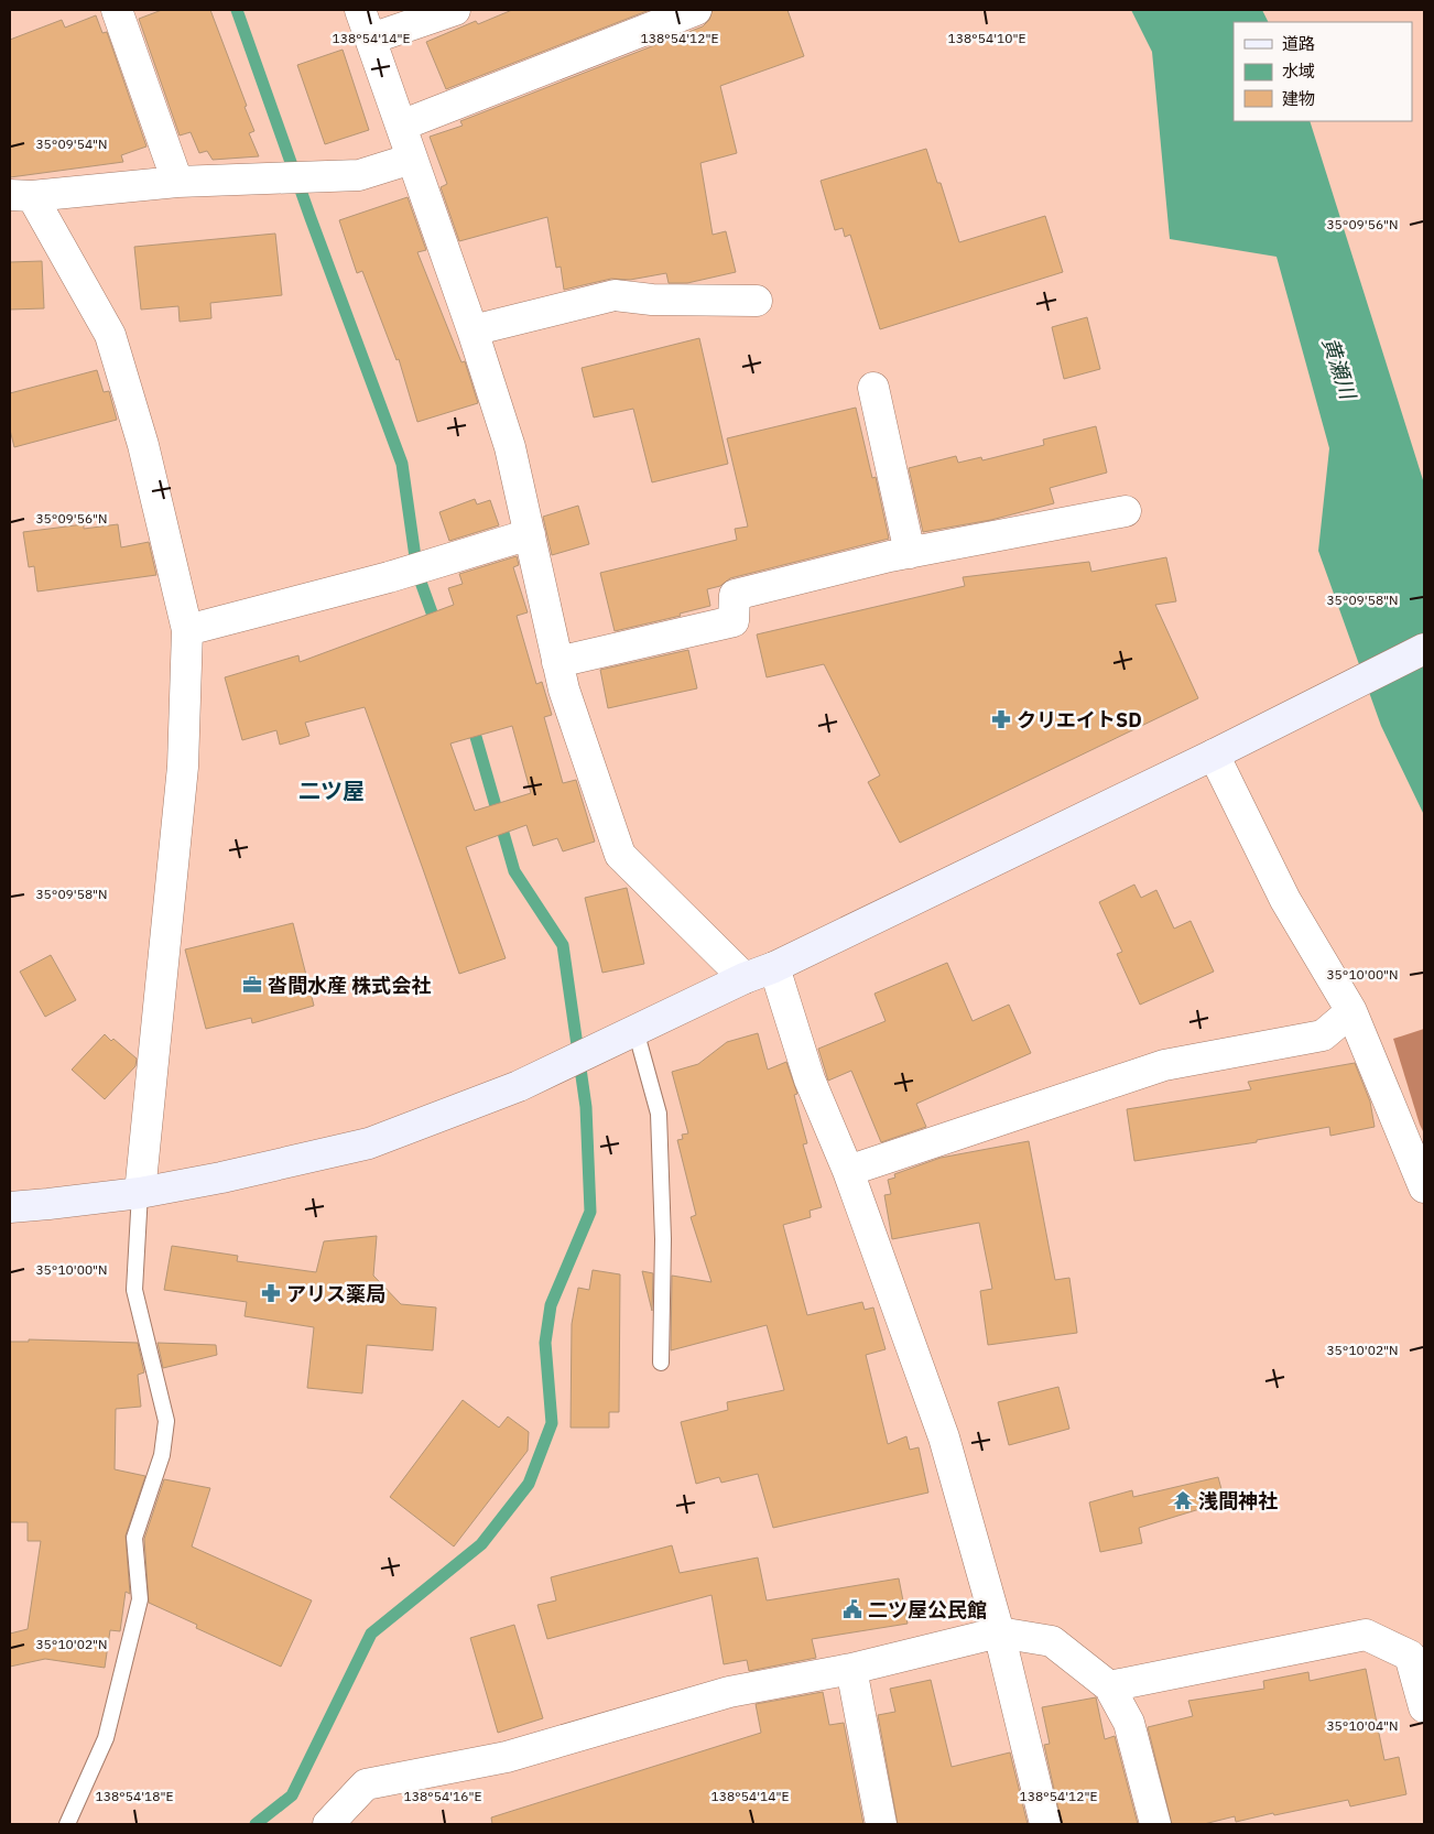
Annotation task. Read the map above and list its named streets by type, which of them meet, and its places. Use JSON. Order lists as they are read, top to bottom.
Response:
{
  "districts": ["二ツ屋"],
  "water": ["黄瀬川"],
  "places": {
    "pharmacy": ["クリエイトSD", "アリス薬局"],
    "office": ["沓間水産 株式会社"],
    "temple": ["浅間神社"],
    "public building": ["二ツ屋公民館"]
  },
  "legend": ["道路", "水域", "建物"],
  "coordinates": [
    "138°54'14\"E",
    "138°54'12\"E",
    "138°54'10\"E",
    "35°09'54\"N",
    "35°09'56\"N",
    "35°09'58\"N",
    "35°10'00\"N",
    "35°10'02\"N",
    "35°10'04\"N",
    "138°54'18\"E",
    "138°54'16\"E"
  ]
}
